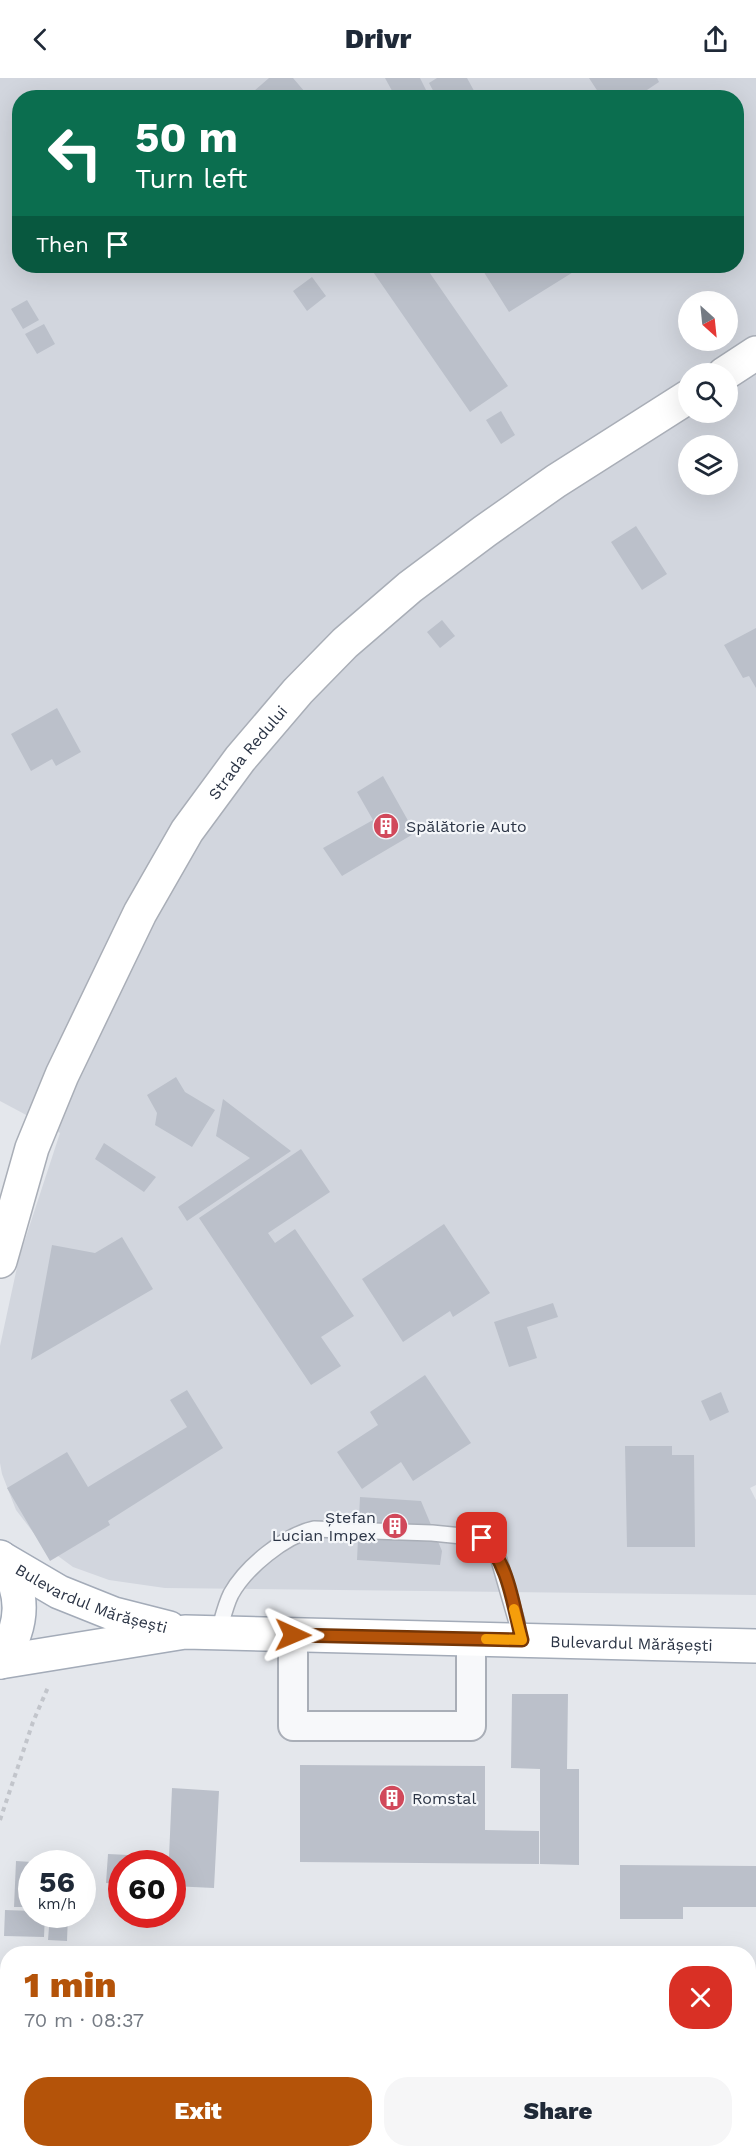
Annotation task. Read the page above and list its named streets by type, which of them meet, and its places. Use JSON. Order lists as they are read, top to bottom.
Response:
{
  "streets": {
    "main road": ["Strada Redului", "Bulevardul Mărășești"]
  },
  "places": {
    "building": ["Spălătorie Auto", "Ștefan Lucian Impex", "Romstal"]
  },
  "north": "bottom right",
  "page": {
    "header": "Drivr",
    "turn": ["50 m", "Turn left"],
    "then": "Then",
    "speed": "56 km/h",
    "limit": "60",
    "heading": ["1 min", "70 m · 08:37"],
    "buttons": ["Exit", "Share"]
  }
}
